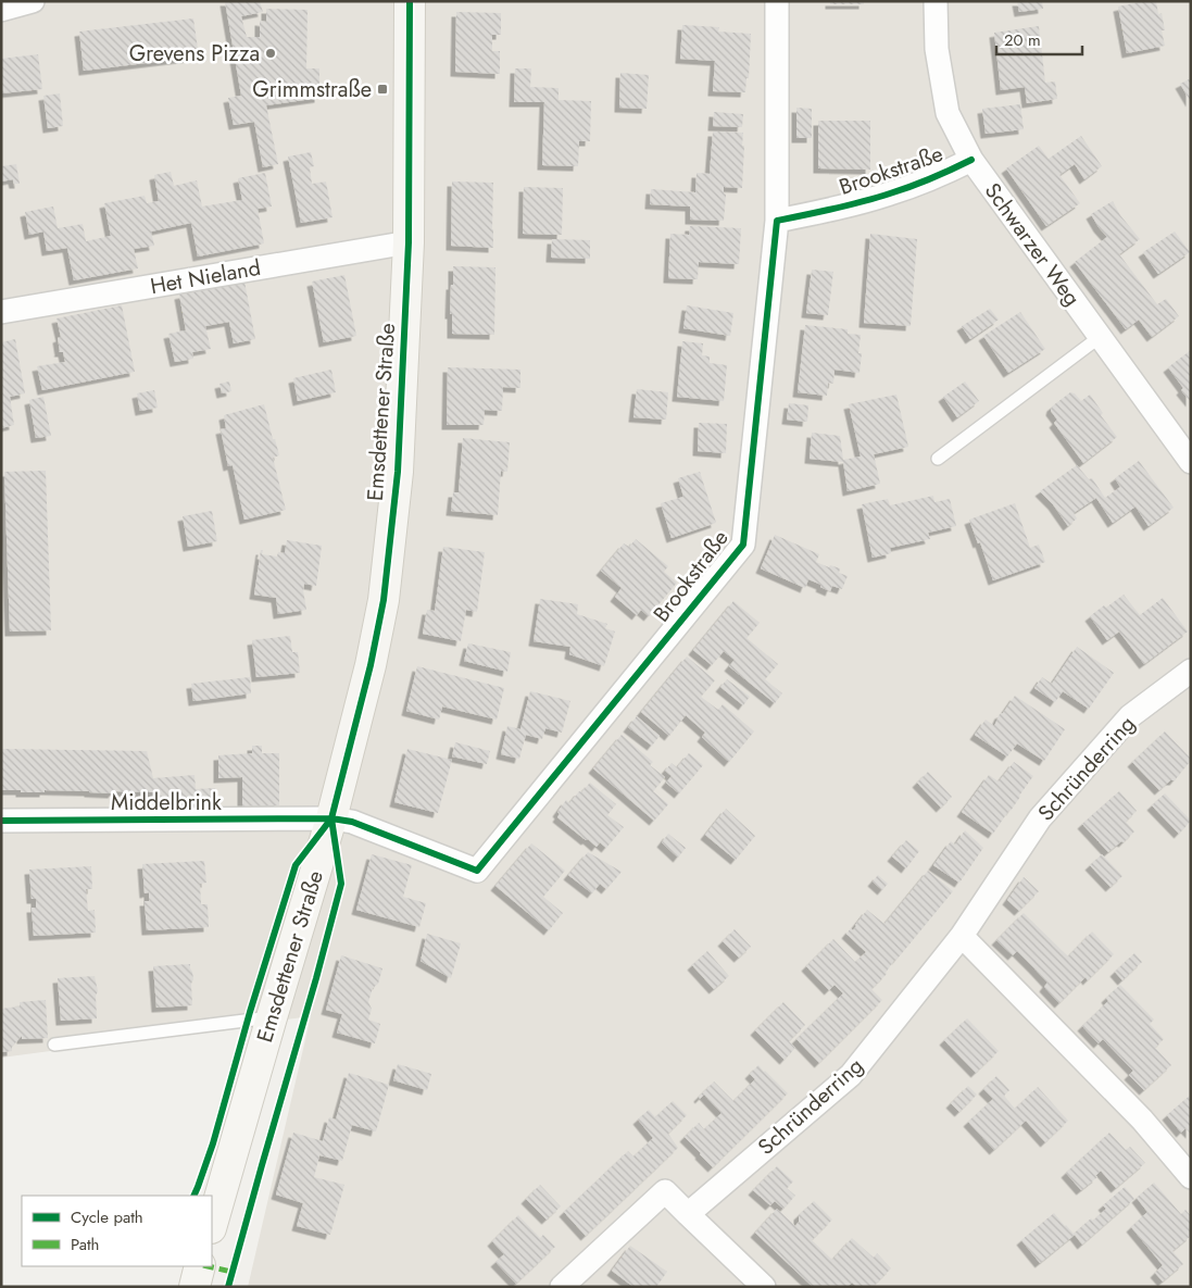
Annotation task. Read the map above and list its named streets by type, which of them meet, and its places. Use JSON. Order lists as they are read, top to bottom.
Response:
{
  "streets": {
    "street": [
      "Brookstraße",
      "Schwarzer Weg",
      "Het Nieland",
      "Emsdettener Straße",
      "Schründerring",
      "Middelbrink"
    ]
  },
  "crossings": [
    ["Brookstraße", "Schwarzer Weg"],
    ["Brookstraße", "Emsdettener Straße"],
    ["Brookstraße", "Middelbrink"],
    ["Het Nieland", "Emsdettener Straße"],
    ["Emsdettener Straße", "Middelbrink"]
  ],
  "places": {
    "other": ["Grevens Pizza"],
    "transit": ["Grimmstraße"]
  },
  "legend": ["Cycle path", "Path"],
  "scale_bar": "20 m"
}
